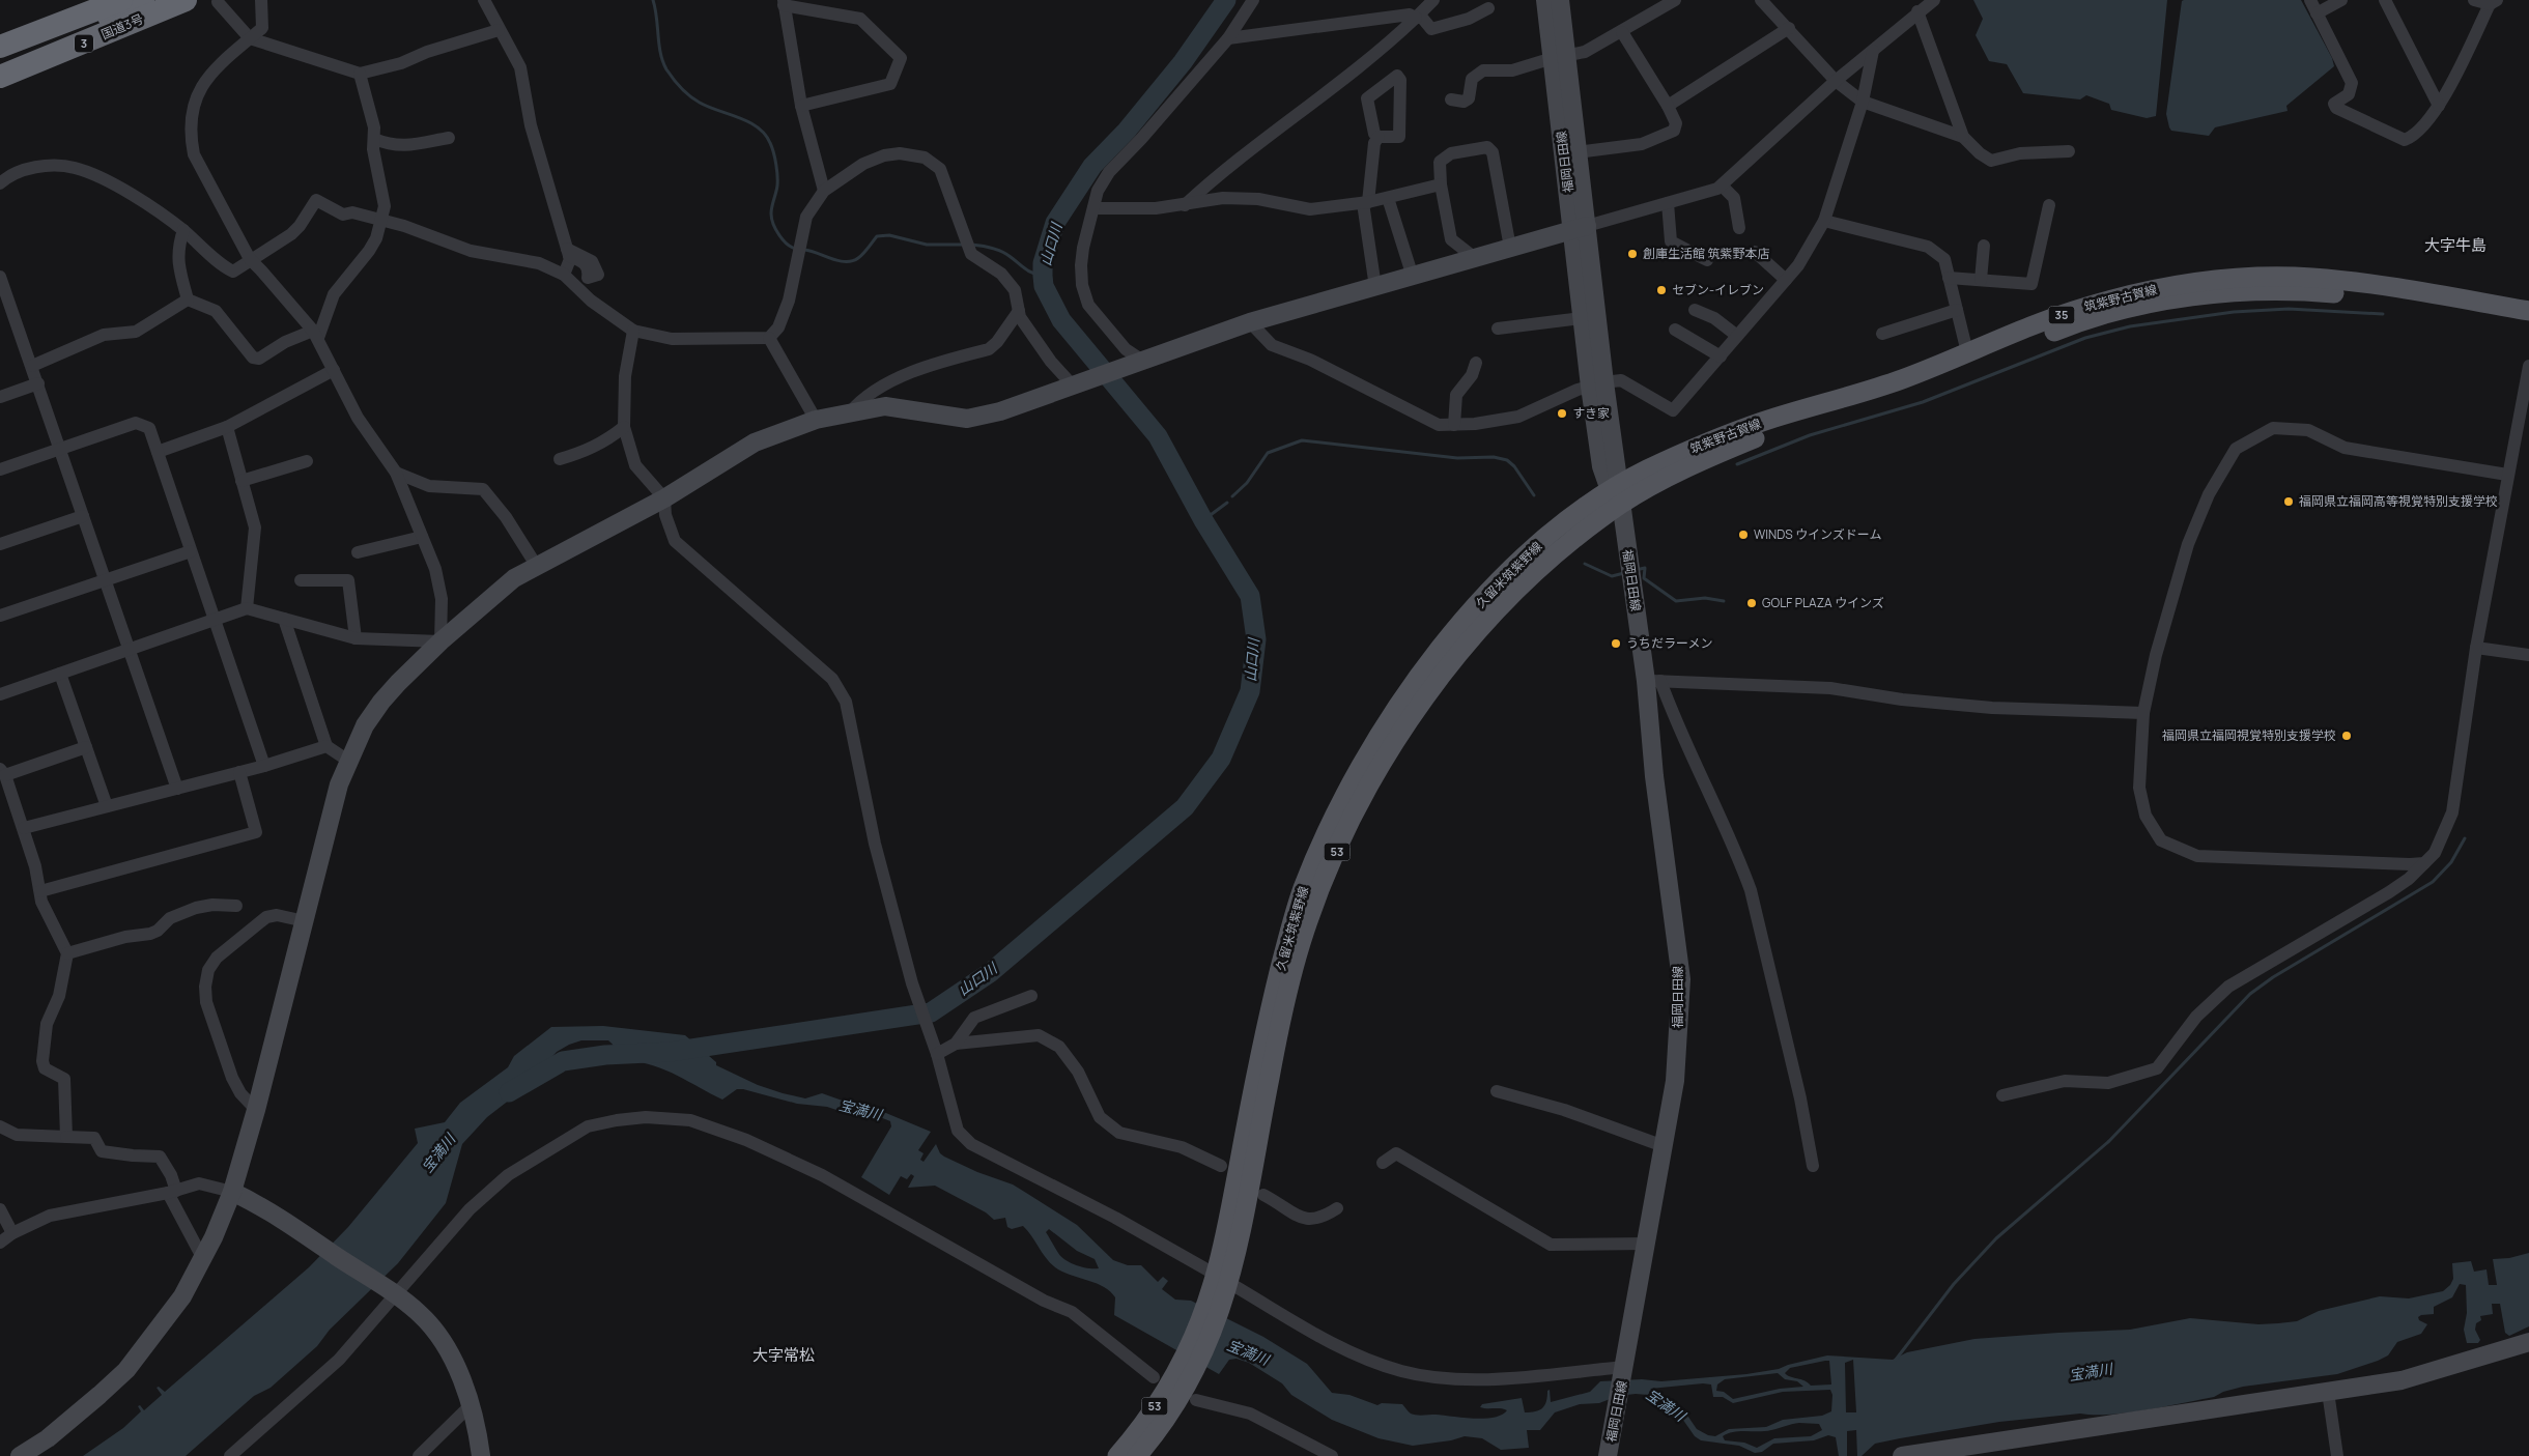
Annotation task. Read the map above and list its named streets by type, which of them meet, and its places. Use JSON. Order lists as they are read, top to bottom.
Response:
{
  "streets": {
    "highway": ["国道3号", "3"],
    "main road": [
      "筑紫野古賀線",
      "35",
      "久留米筑紫野線",
      "53"
    ],
    "street": ["福岡日田線"]
  },
  "crossings": [
    ["福岡日田線", "筑紫野古賀線"],
    ["福岡日田線", "久留米筑紫野線"],
    ["筑紫野古賀線", "久留米筑紫野線"]
  ],
  "districts": ["大字牛島", "大字常松"],
  "water": ["山口川", "宝満川"],
  "places": [
    "創庫生活館 筑紫野本店",
    "セブン-イレブン",
    "すき家",
    "福岡県立福岡高等視覚特別支援学校",
    "WINDS ウインズドーム",
    "GOLF PLAZA ウインズ",
    "うちだラーメン",
    "福岡県立福岡視覚特別支援学校"
  ]
}
